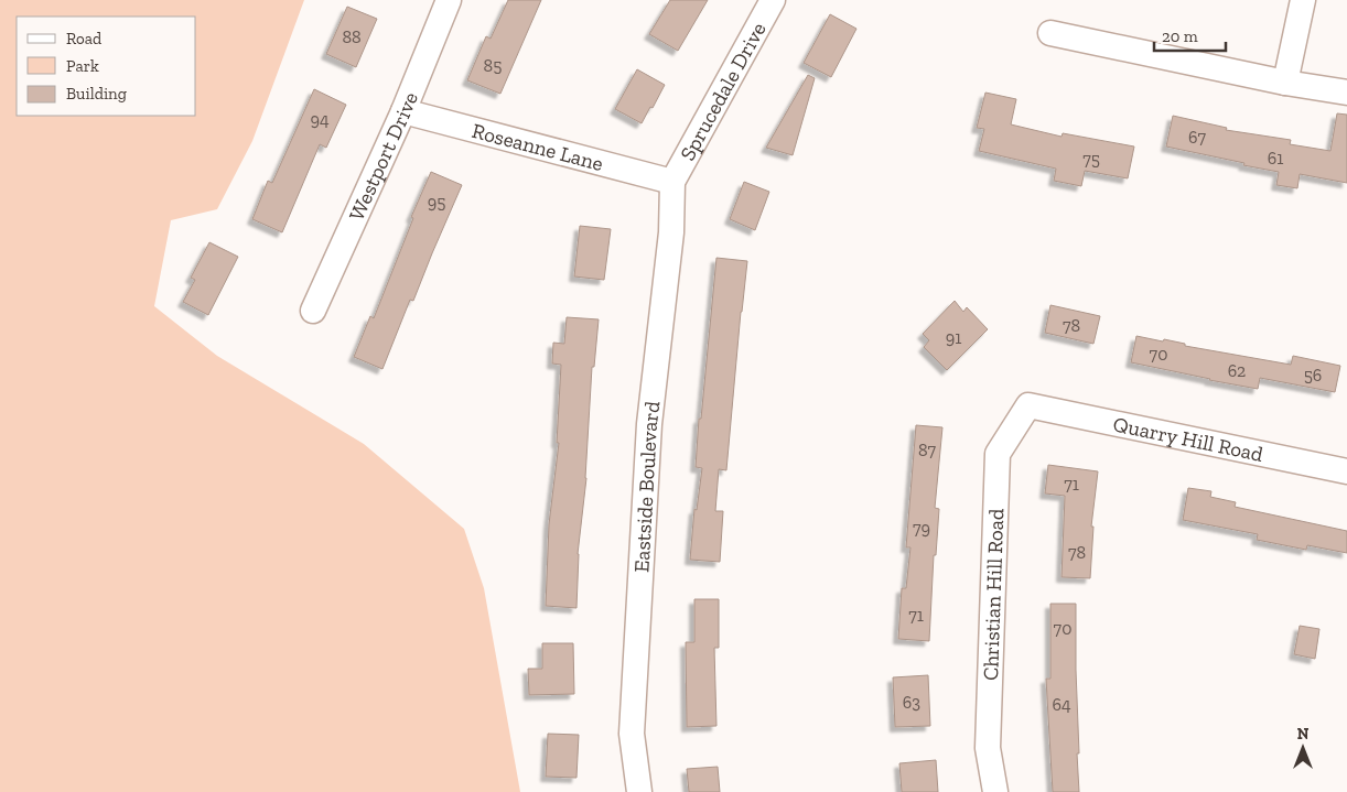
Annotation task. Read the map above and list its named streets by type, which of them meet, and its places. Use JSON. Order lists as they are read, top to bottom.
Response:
{
  "streets": {
    "street": [
      "Sprucedale Drive",
      "Roseanne Lane",
      "Westport Drive",
      "Quarry Hill Road",
      "Eastside Boulevard",
      "Christian Hill Road"
    ]
  },
  "crossings": [
    ["Sprucedale Drive", "Roseanne Lane"],
    ["Sprucedale Drive", "Eastside Boulevard"],
    ["Roseanne Lane", "Westport Drive"],
    ["Roseanne Lane", "Eastside Boulevard"],
    ["Quarry Hill Road", "Christian Hill Road"]
  ],
  "house_numbers": [
    "88",
    "85",
    "94",
    "67",
    "61",
    "75",
    "95",
    "78",
    "91",
    "70",
    "62",
    "56",
    "87",
    "71",
    "79",
    "78",
    "71",
    "70",
    "63",
    "64"
  ],
  "legend": ["Road", "Park", "Building"],
  "scale_bar": "20 m",
  "north": "top"
}
